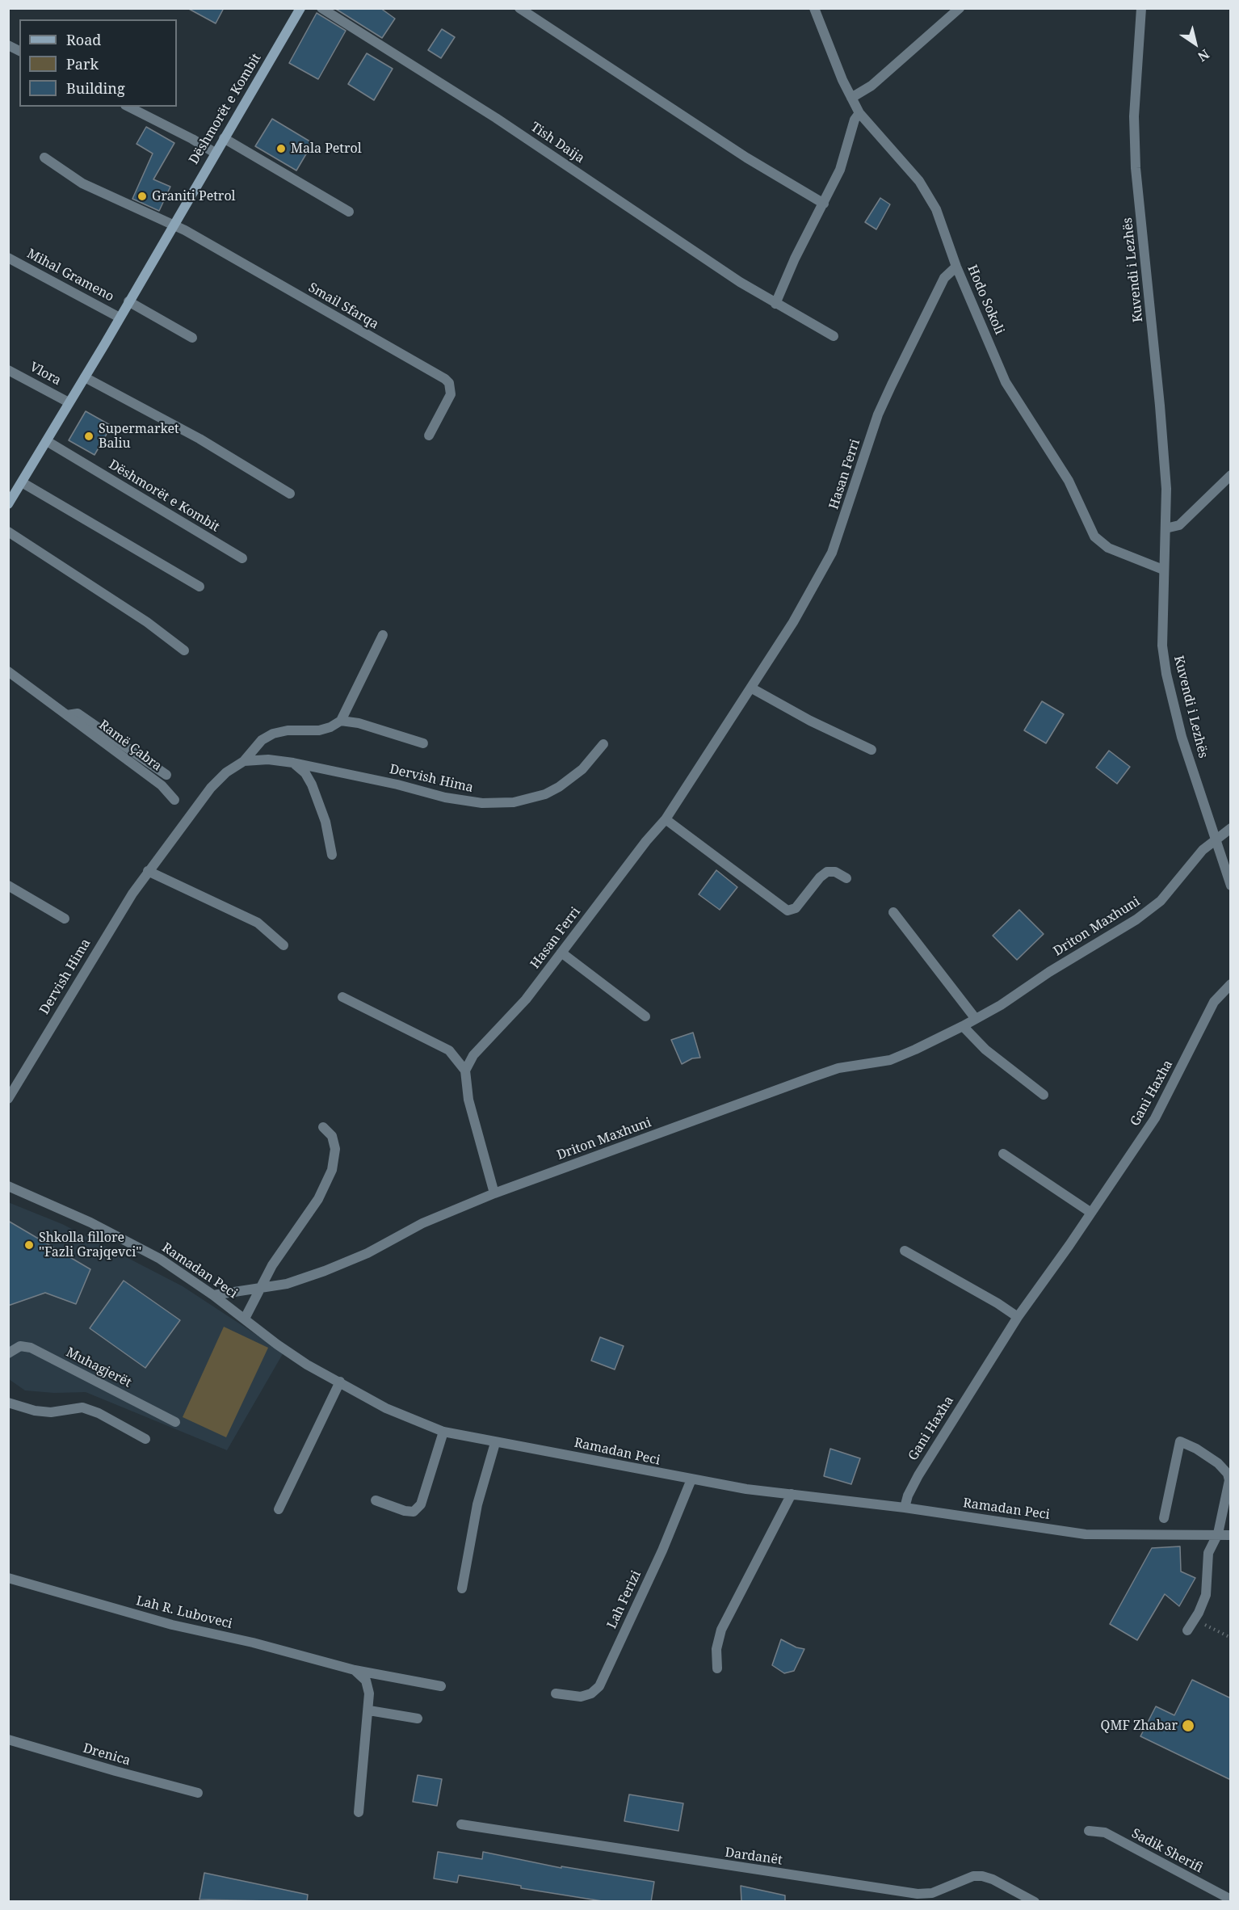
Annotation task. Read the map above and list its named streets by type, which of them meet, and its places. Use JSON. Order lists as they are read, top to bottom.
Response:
{
  "streets": {
    "main road": ["Dëshmorët e Kombit"],
    "street": [
      "Tish Daija",
      "Kuvendi i Lezhës",
      "Mihal Grameno",
      "Hodo Sokoli",
      "Smail Sfarqa",
      "Vlora",
      "Hasan Ferri",
      "Ramë Çabra",
      "Dervish Hima",
      "Driton Maxhuni",
      "Gani Haxha",
      "Ramadan Peci",
      "Muhagjerët",
      "Lah Ferizi",
      "Lah R. Luboveci",
      "Drenica",
      "Sadik Sherifi",
      "Dardanët"
    ]
  },
  "crossings": [
    ["Dëshmorët e Kombit", "Mihal Grameno"],
    ["Dëshmorët e Kombit", "Smail Sfarqa"],
    ["Dëshmorët e Kombit", "Vlora"],
    ["Kuvendi i Lezhës", "Hodo Sokoli"],
    ["Kuvendi i Lezhës", "Driton Maxhuni"],
    ["Hodo Sokoli", "Hasan Ferri"],
    ["Driton Maxhuni", "Ramadan Peci"],
    ["Gani Haxha", "Ramadan Peci"],
    ["Ramadan Peci", "Lah Ferizi"]
  ],
  "places": [
    "Mala Petrol",
    "Graniti Petrol",
    "Supermarket Baliu",
    "Shkolla fillore ''Fazli Grajqevci''",
    "QMF Zhabar"
  ],
  "legend": ["Road", "Park", "Building"],
  "north": "bottom right"
}
